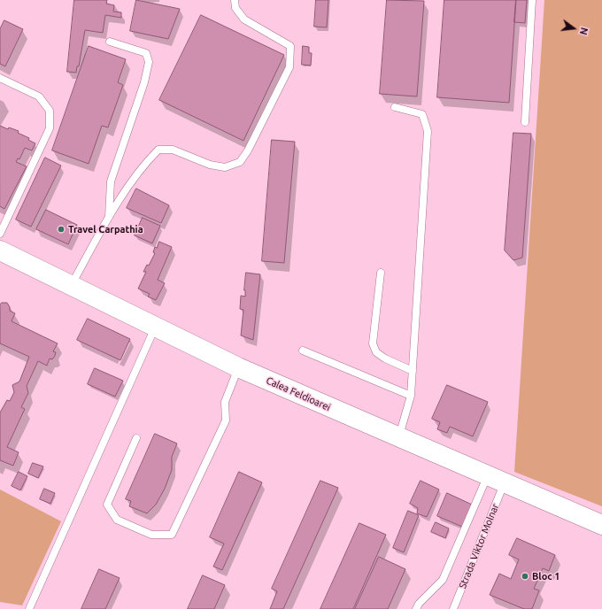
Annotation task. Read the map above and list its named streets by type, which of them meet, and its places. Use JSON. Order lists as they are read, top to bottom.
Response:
{
  "streets": {
    "main road": ["Calea Feldioarei"],
    "lane": ["Strada Viktor Molnar"]
  },
  "crossings": [
    ["Calea Feldioarei", "Strada Viktor Molnar"]
  ],
  "places": ["Travel Carpathia", "Bloc 1"],
  "north": "right"
}
